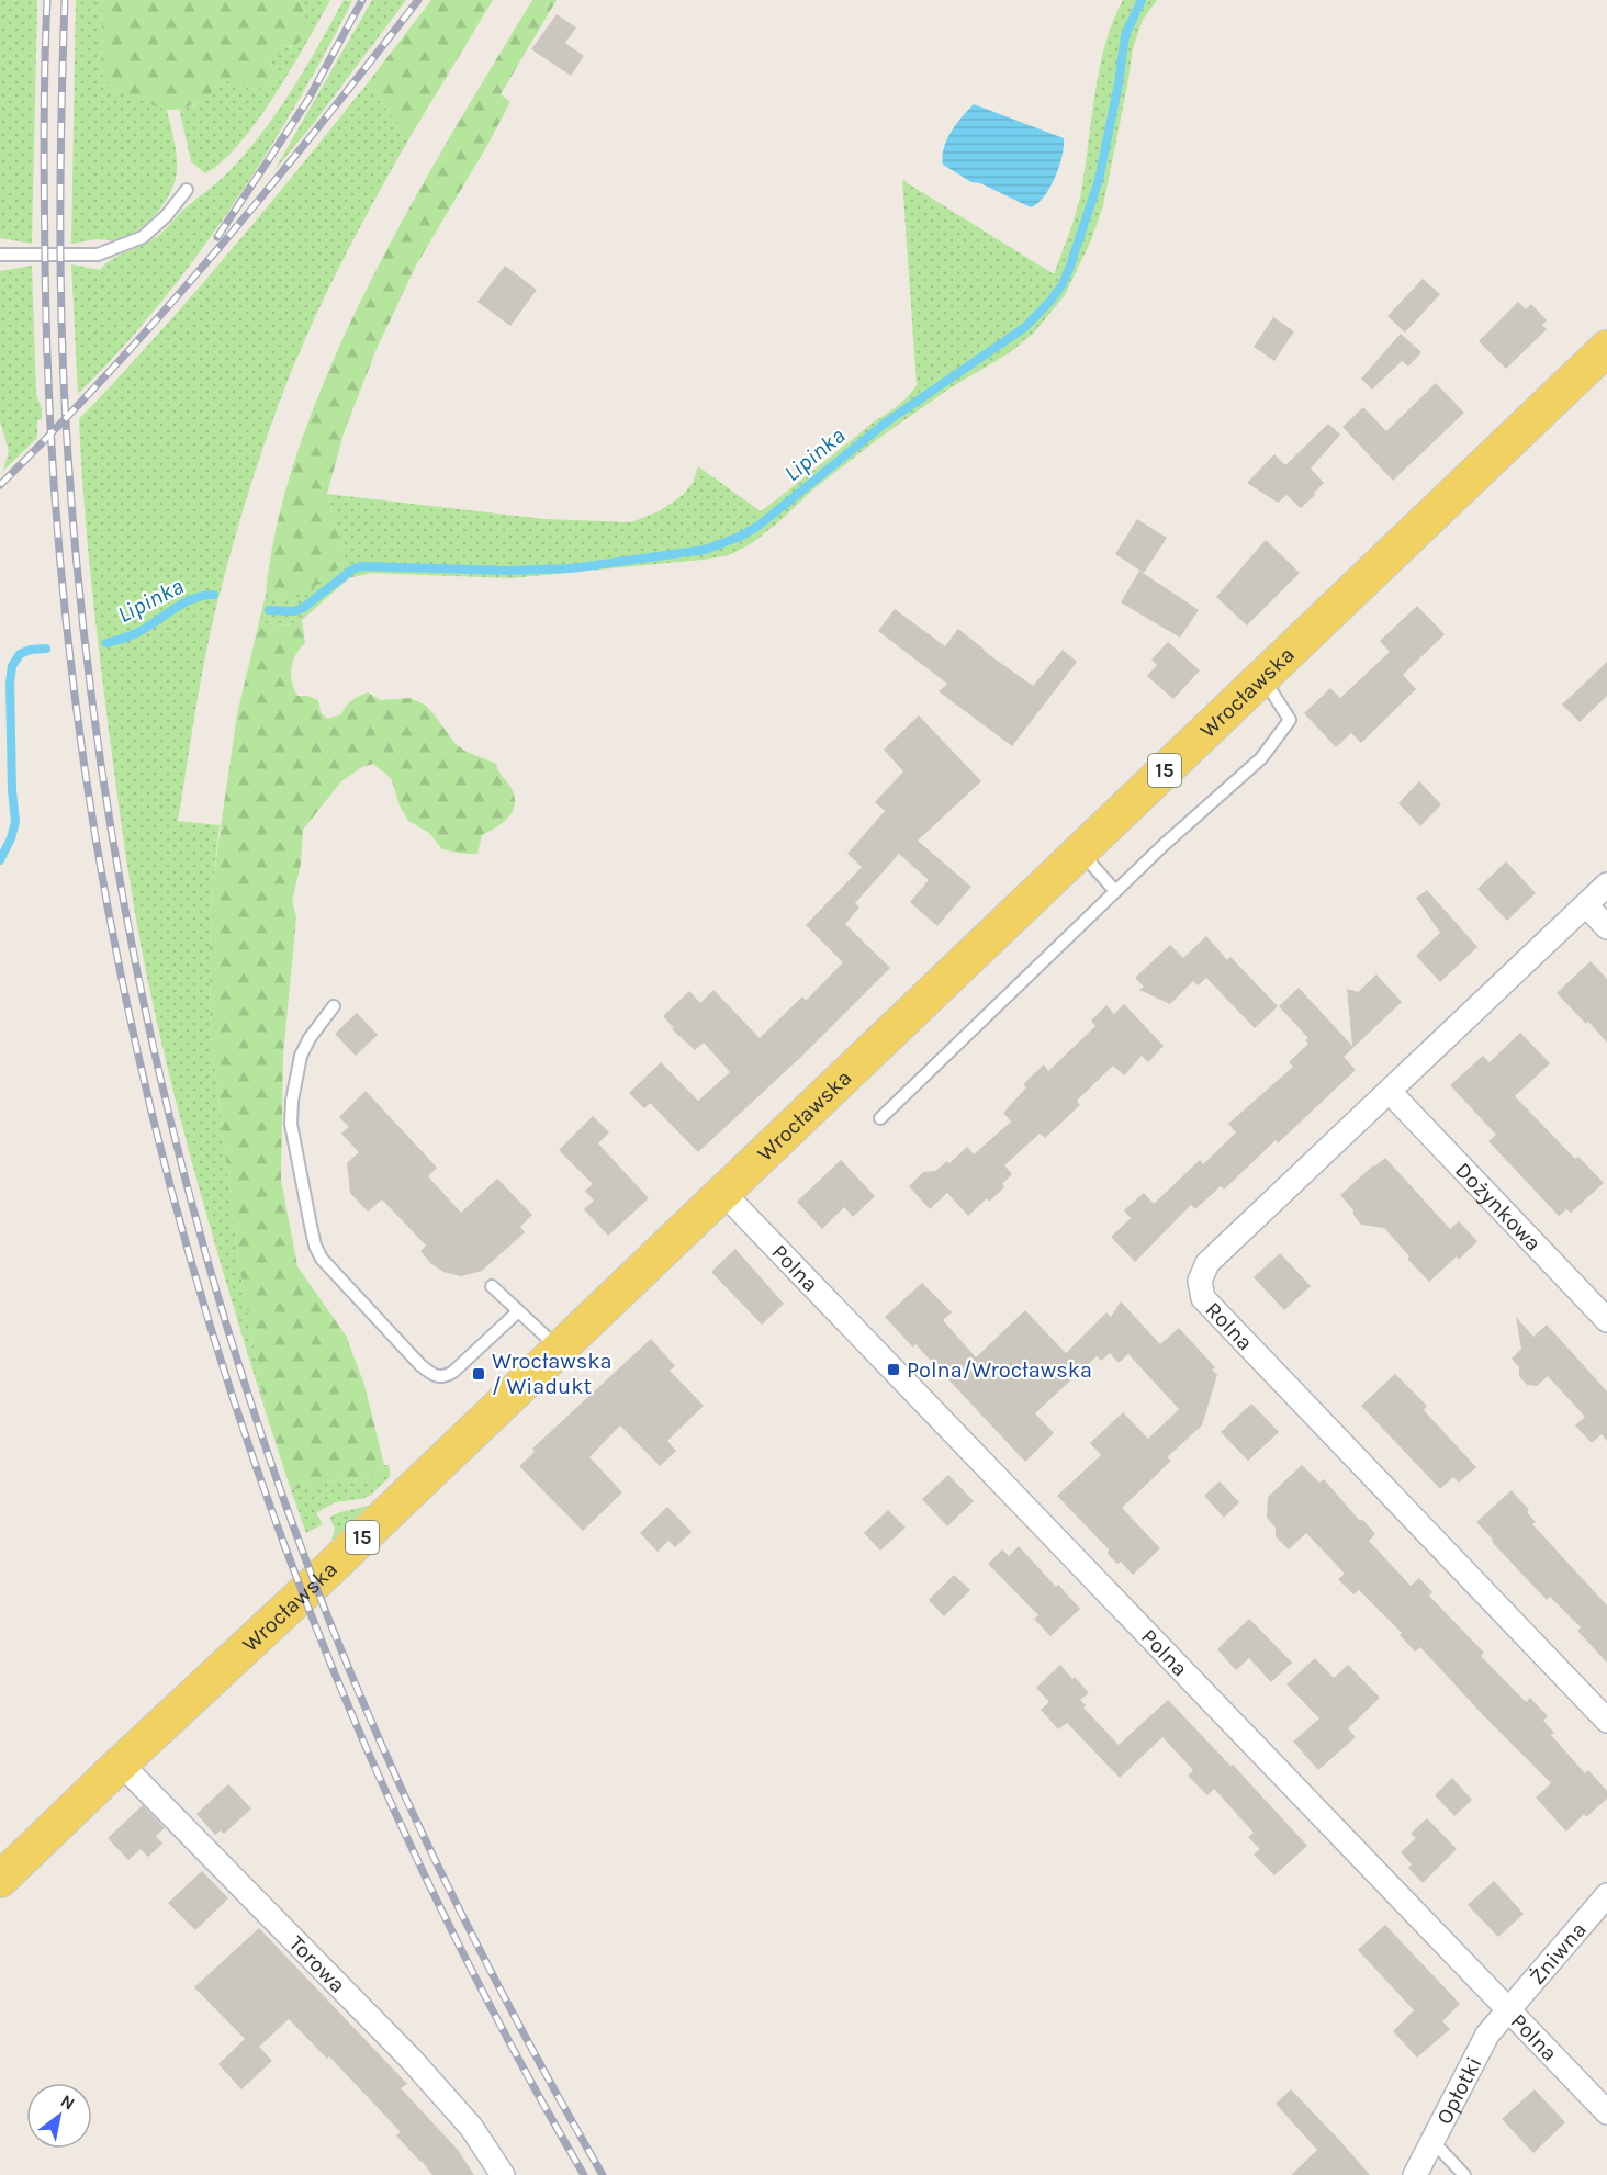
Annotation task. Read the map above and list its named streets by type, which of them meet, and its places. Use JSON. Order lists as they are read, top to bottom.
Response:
{
  "streets": {
    "main road": ["Wrocławska", "15"],
    "street": [
      "Dożynkowa",
      "Polna",
      "Rolna",
      "Żniwna",
      "Torowa",
      "Opłotki"
    ]
  },
  "crossings": [
    ["Wrocławska", "Polna"],
    ["Wrocławska", "Torowa"],
    ["Dożynkowa", "Rolna"],
    ["Polna", "Żniwna"],
    ["Polna", "Opłotki"],
    ["Żniwna", "Opłotki"]
  ],
  "water": ["Lipinka"],
  "places": {
    "transit": ["Polna/Wrocławska", "Wrocławska / Wiadukt"]
  },
  "north": "top right"
}
